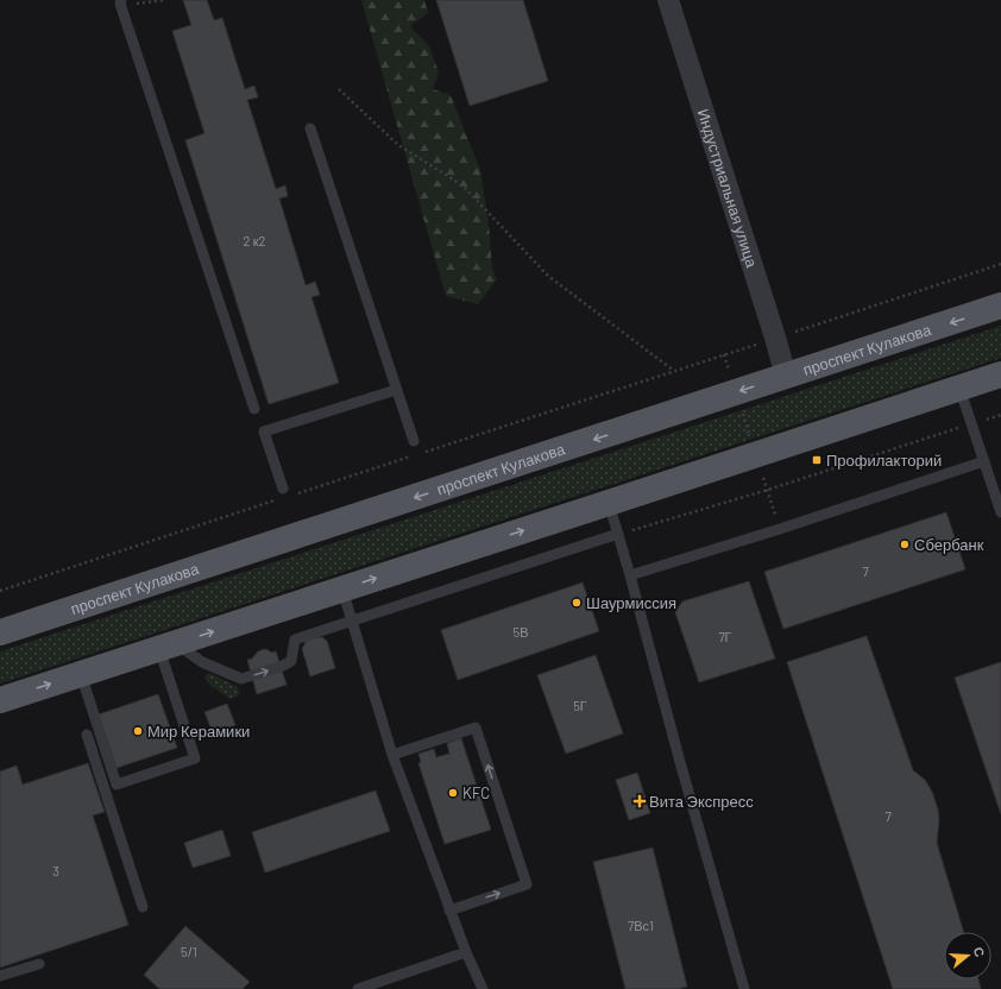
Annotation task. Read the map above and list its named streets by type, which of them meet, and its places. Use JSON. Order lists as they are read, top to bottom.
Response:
{
  "streets": {
    "main road": ["проспект Кулакова"],
    "street": ["Индустриальная улица"]
  },
  "crossings": [
    ["Индустриальная улица", "проспект Кулакова"]
  ],
  "places": {
    "transit": ["Профилакторий"],
    "other": [
      "Сбербанк",
      "Шаурмиссия",
      "Мир Керамики",
      "KFC"
    ],
    "health": ["Вита Экспресс"]
  },
  "house_numbers": [
    "2 к2",
    "7",
    "5В",
    "7Г",
    "5Г",
    "7",
    "3",
    "7Вс1",
    "5/1"
  ],
  "north": "right"
}
